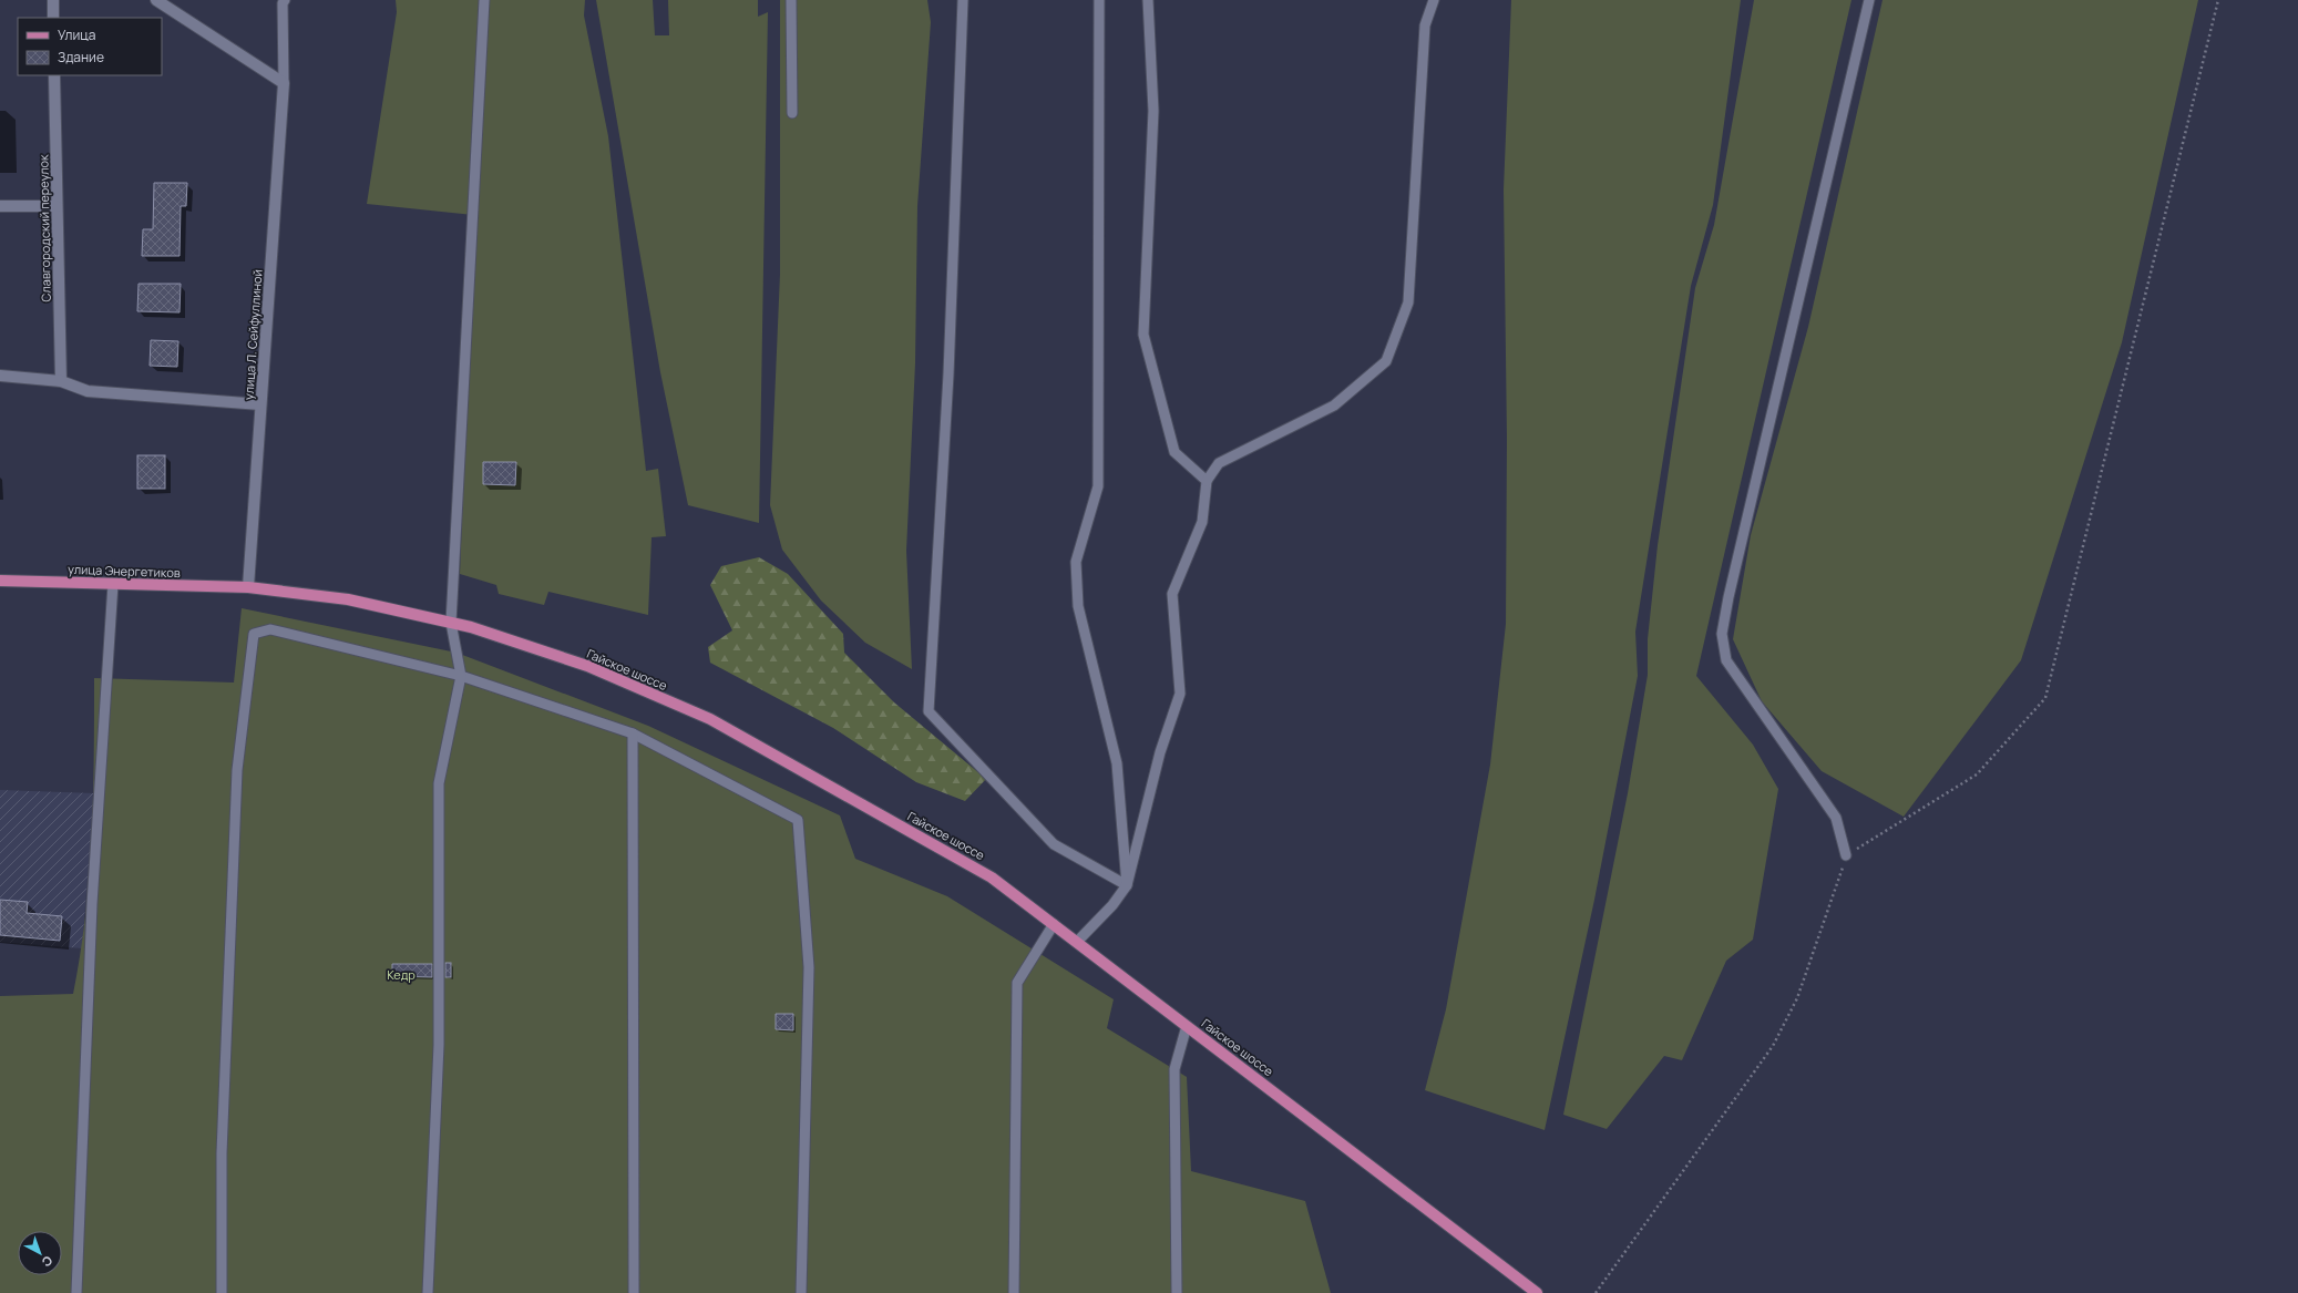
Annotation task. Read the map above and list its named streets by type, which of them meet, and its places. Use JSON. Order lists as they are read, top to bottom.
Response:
{
  "streets": {
    "main road": ["улица Энергетиков", "Гайское шоссе"],
    "street": ["Славгородский переулок", "улица Л. Сейфуллиной"]
  },
  "crossings": [
    ["улица Л. Сейфуллиной", "улица Энергетиков"],
    ["улица Л. Сейфуллиной", "Гайское шоссе"],
    ["улица Энергетиков", "Гайское шоссе"]
  ],
  "parks": ["Кедр"],
  "legend": ["Улица", "Здание"],
  "north": "bottom right"
}
